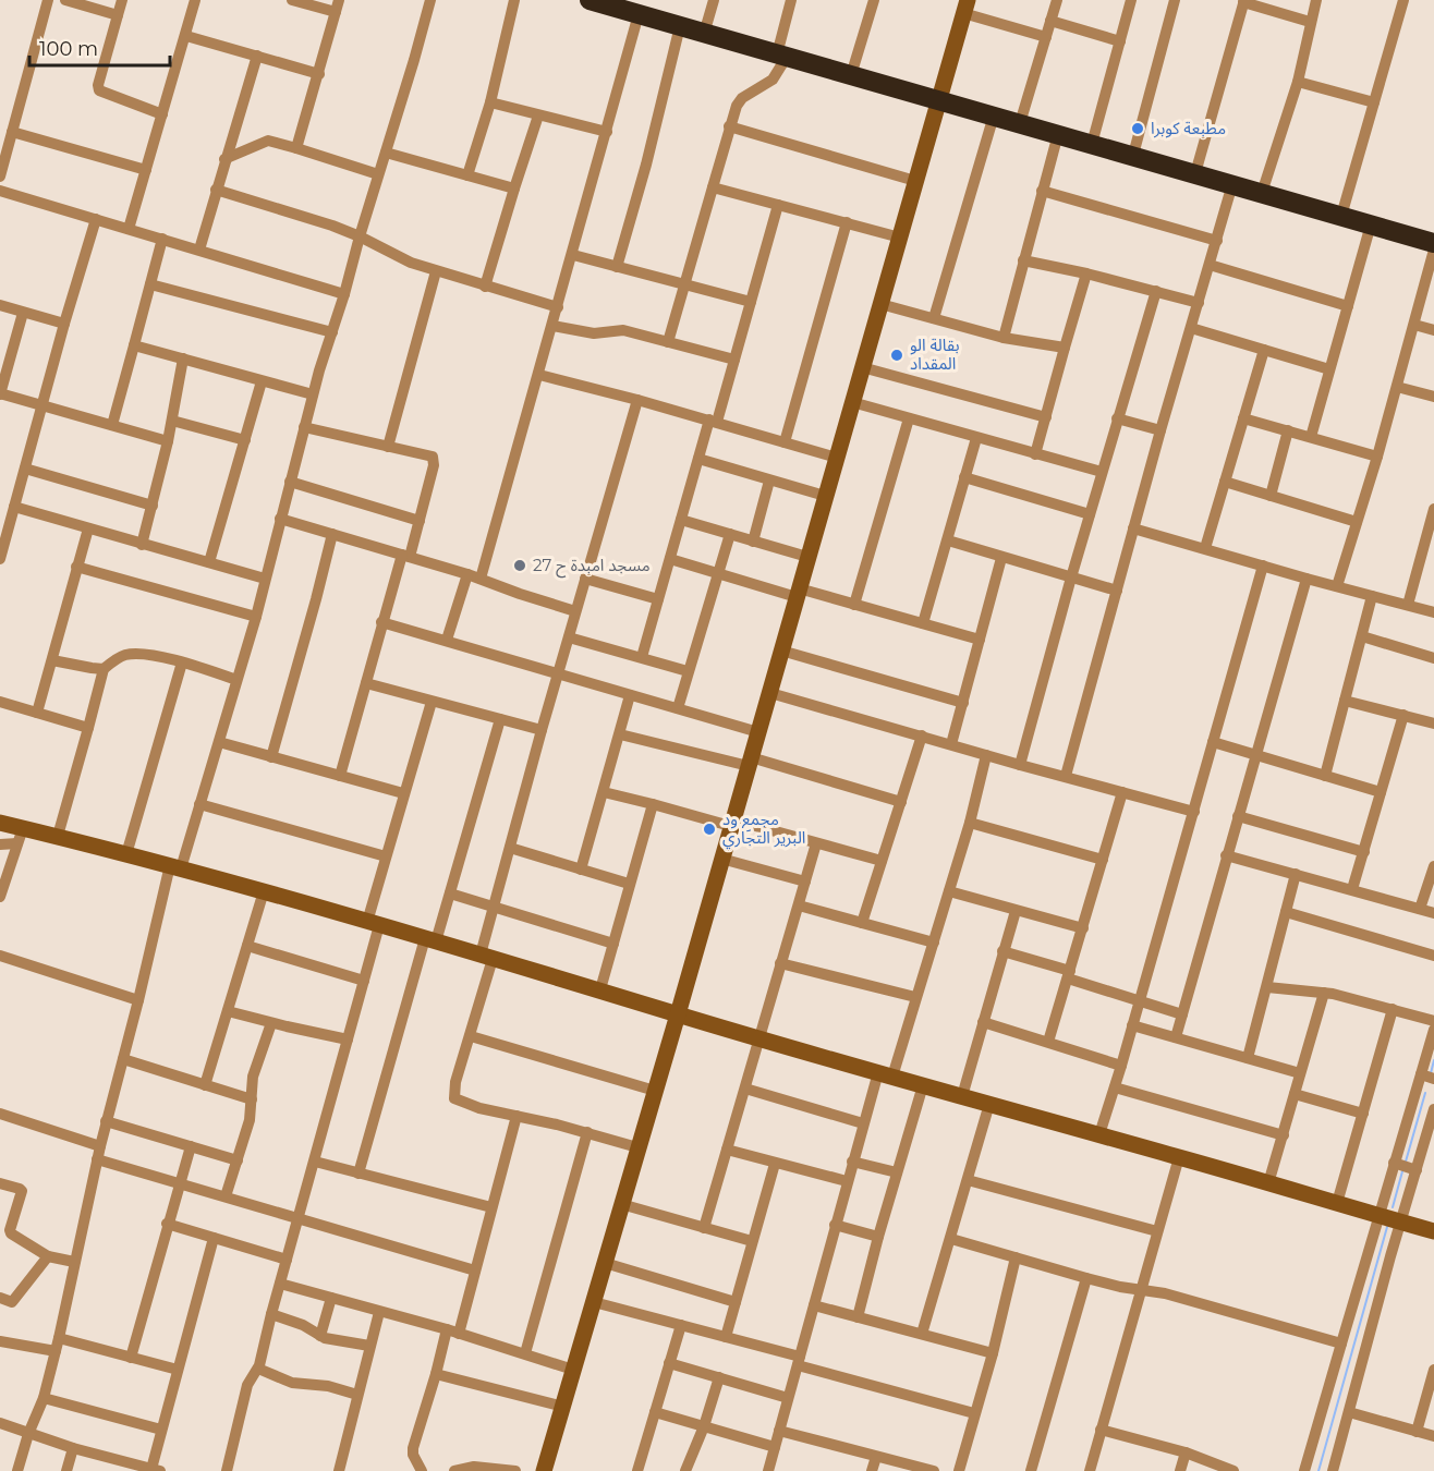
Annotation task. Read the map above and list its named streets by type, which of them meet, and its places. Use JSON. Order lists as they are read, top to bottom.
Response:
{
  "places": [
    "مطبعة كوبرا",
    "بقالة الو المقداد",
    "مسجد امبدة ح 27",
    "مجمع ود البرير التجاري"
  ],
  "scale_bar": "100 m"
}
